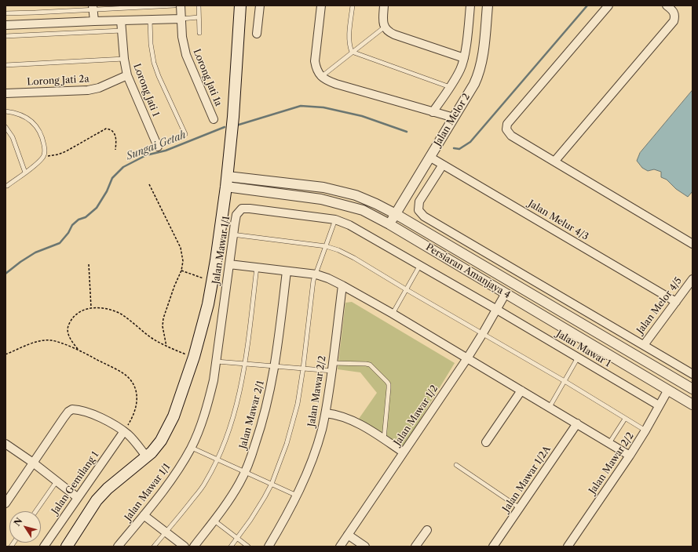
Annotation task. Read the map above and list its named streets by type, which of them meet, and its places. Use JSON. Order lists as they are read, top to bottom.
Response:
{
  "streets": {
    "street": [
      "Lorong Jati 1a",
      "Lorong Jati 2a",
      "Lorong Jati 1",
      "Jalan Melor 2",
      "Jalan Melur 4/3",
      "Jalan Mawar 1/1",
      "Persiaran Amanjaya 4",
      "Jalan Melor 4/5",
      "Jalan Mawar 1",
      "Jalan Mawar 2/2",
      "Jalan Mawar 2/1",
      "Jalan Mawar 1/2",
      "Jalan Mawar 1/2A",
      "Jalan Gemilang 1"
    ]
  },
  "crossings": [
    ["Lorong Jati 2a", "Lorong Jati 1"],
    ["Jalan Melor 2", "Jalan Melur 4/3"],
    ["Jalan Melor 2", "Persiaran Amanjaya 4"],
    ["Jalan Melur 4/3", "Jalan Melor 4/5"],
    ["Jalan Mawar 1/1", "Jalan Mawar 1"],
    ["Jalan Mawar 1/1", "Jalan Mawar 1/2"],
    ["Persiaran Amanjaya 4", "Jalan Mawar 2/2"],
    ["Persiaran Amanjaya 4", "Jalan Mawar 1/2"],
    ["Jalan Mawar 1", "Jalan Mawar 2/2"],
    ["Jalan Mawar 1", "Jalan Mawar 1/2"]
  ],
  "water": ["Sungai Getah"],
  "north": "top left"
}
